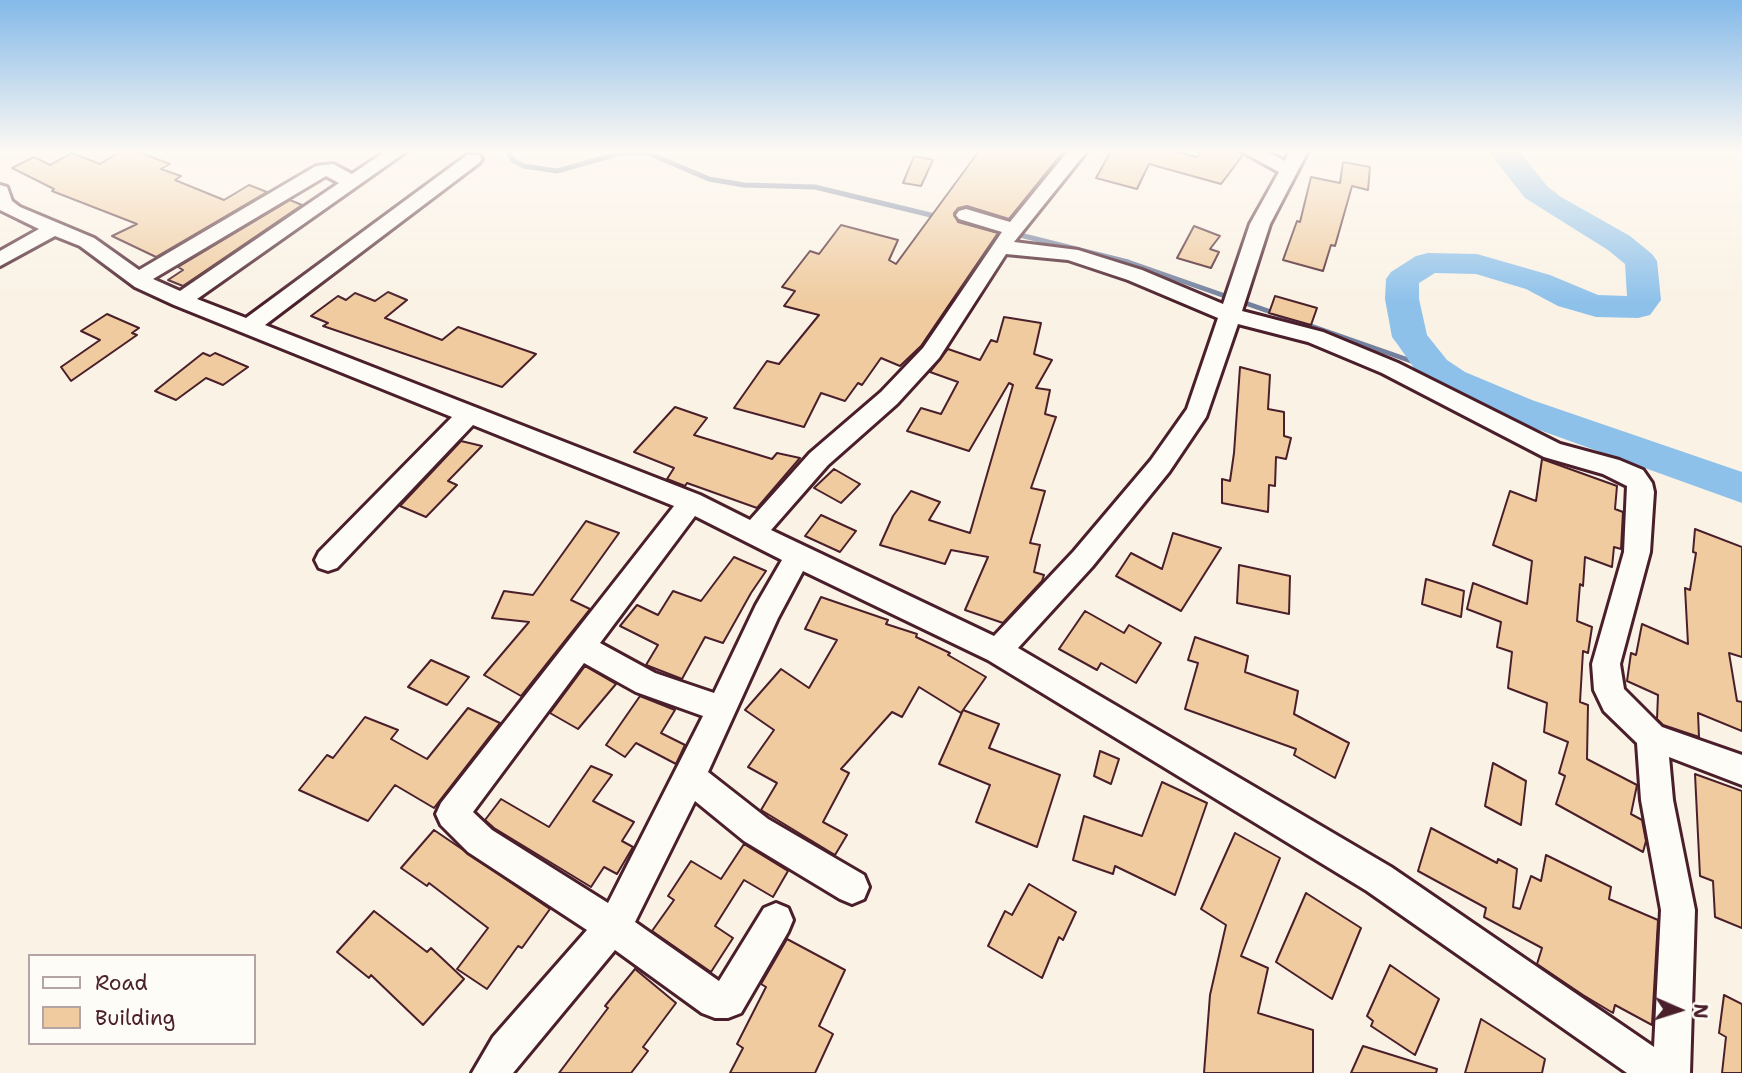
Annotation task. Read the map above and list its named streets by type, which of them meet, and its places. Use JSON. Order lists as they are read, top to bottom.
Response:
{
  "legend": ["Road", "Building"],
  "north": "right"
}
